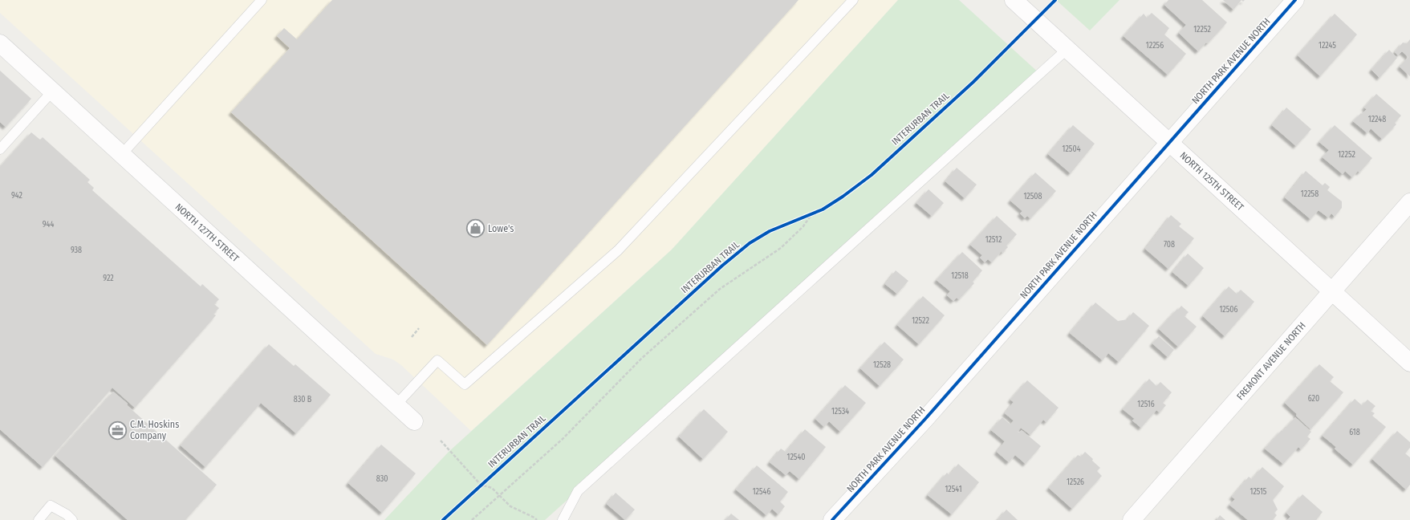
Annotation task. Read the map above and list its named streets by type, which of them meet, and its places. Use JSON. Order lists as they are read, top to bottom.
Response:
{
  "streets": {
    "street": [
      "NORTH PARK AVENUE NORTH",
      "NORTH 125TH STREET",
      "NORTH 127TH STREET",
      "FREMONT AVENUE NORTH"
    ],
    "cycle path": ["INTERURBAN TRAIL"]
  },
  "crossings": [
    ["NORTH PARK AVENUE NORTH", "NORTH 125TH STREET"],
    ["NORTH 125TH STREET", "FREMONT AVENUE NORTH"]
  ],
  "places": {
    "shop": ["Lowe's"],
    "office": ["C.M. Hoskins Company"]
  },
  "house_numbers": [
    "12252",
    "12256",
    "12245",
    "12248",
    "12504",
    "12252",
    "12258",
    "942",
    "12508",
    "944",
    "12512",
    "708",
    "938",
    "12518",
    "922",
    "12506",
    "12522",
    "12528",
    "620",
    "830 B",
    "12516",
    "12534",
    "618",
    "12540",
    "830",
    "12526",
    "12541",
    "12546",
    "12515"
  ]
}
